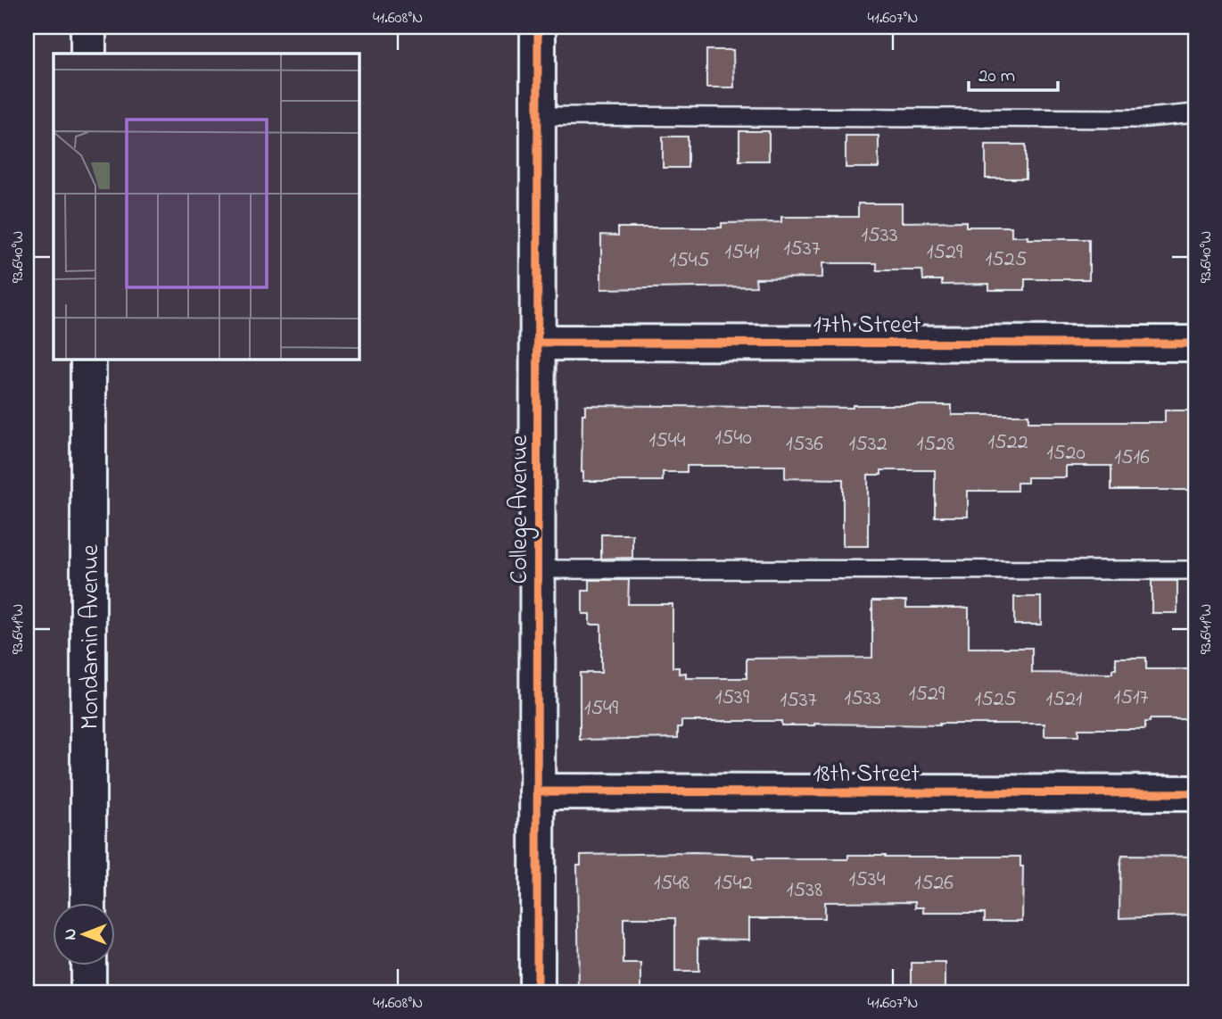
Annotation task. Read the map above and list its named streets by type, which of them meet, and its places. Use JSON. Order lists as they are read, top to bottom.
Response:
{
  "streets": {
    "street": [
      "17th Street",
      "College Avenue",
      "Mondamin Avenue",
      "18th Street"
    ]
  },
  "crossings": [
    ["17th Street", "College Avenue"],
    ["College Avenue", "18th Street"]
  ],
  "house_numbers": [
    "1533",
    "1537",
    "1541",
    "1529",
    "1525",
    "1545",
    "1540",
    "1544",
    "1522",
    "1536",
    "1532",
    "1528",
    "1520",
    "1516",
    "1529",
    "1539",
    "1517",
    "1533",
    "1525",
    "1521",
    "1537",
    "1549",
    "1534",
    "1548",
    "1542",
    "1526",
    "1538"
  ],
  "scale_bar": "20 m",
  "north": "left",
  "coordinates": [
    "41.608°N",
    "41.607°N",
    "93.640°W",
    "93.641°W"
  ]
}
